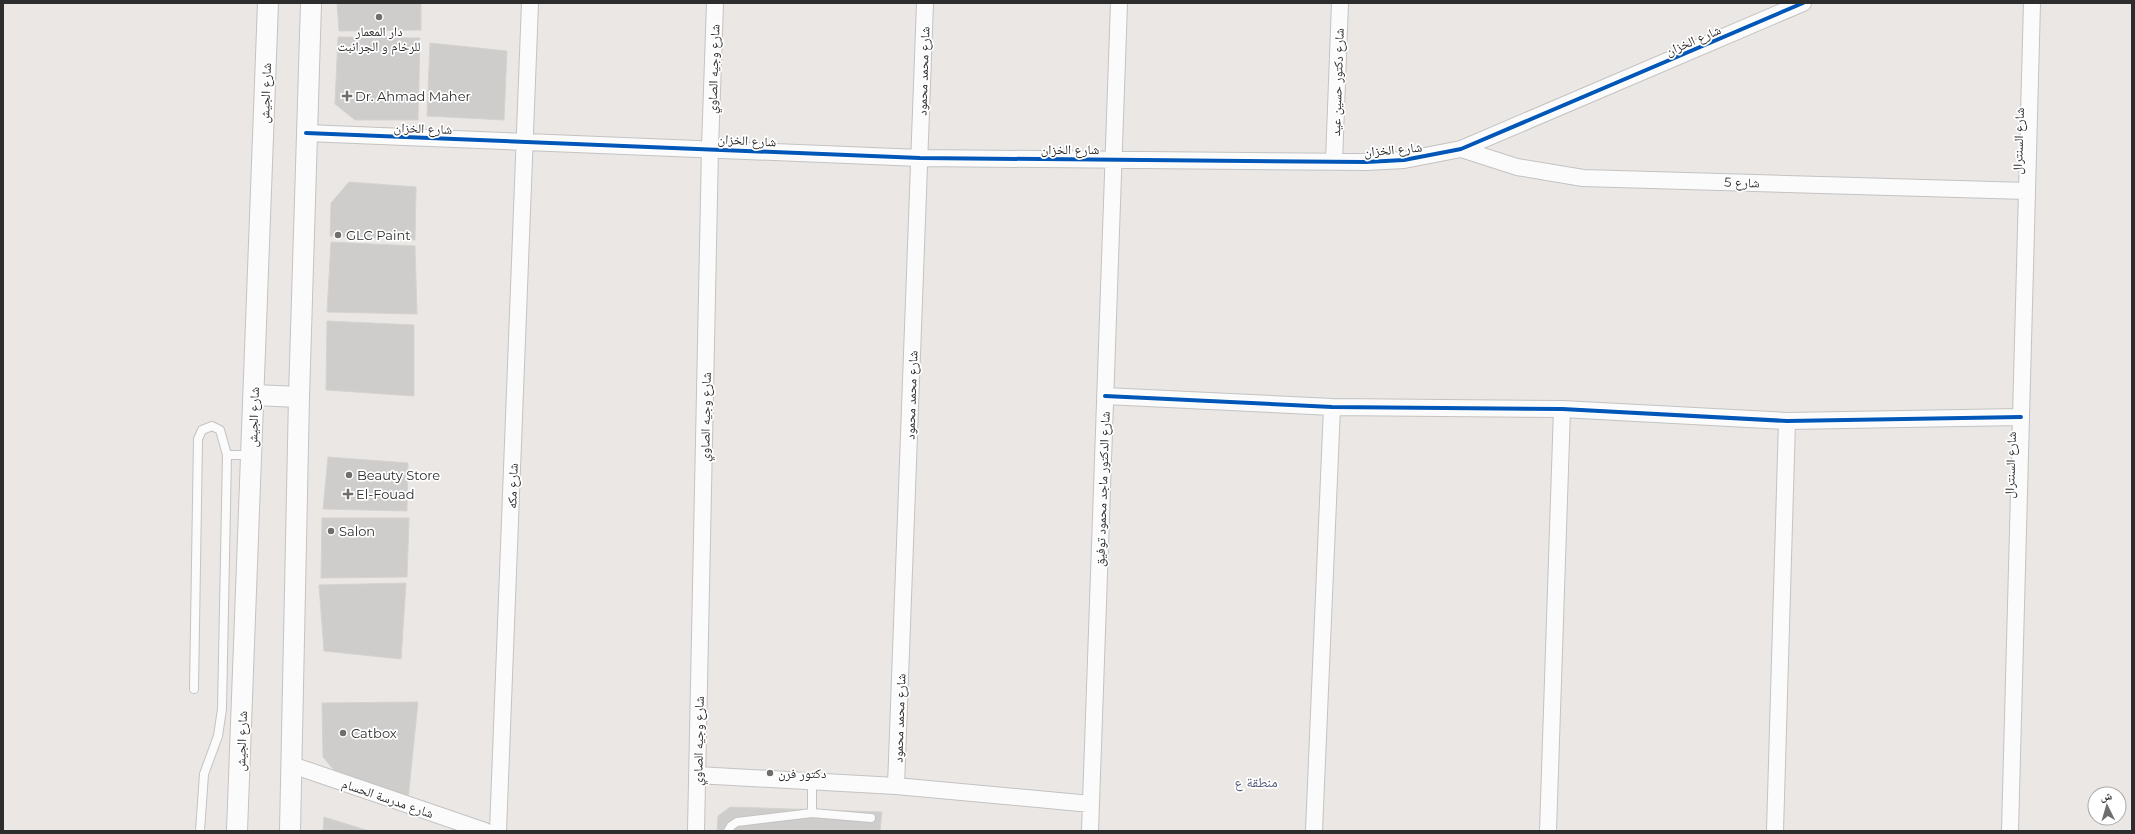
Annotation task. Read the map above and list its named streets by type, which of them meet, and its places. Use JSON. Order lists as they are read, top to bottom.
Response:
{
  "streets": {
    "street": [
      "شارع الخزان",
      "شارع وجيه الصاوي",
      "شارع محمد محمود",
      "شارع دكتور حسين عيد",
      "شارع الجيش",
      "شارع السنترال",
      "شارع 5",
      "شارع مكه",
      "شارع الدكتور ماجد محمود توفيق",
      "شارع مدرسة الحسام"
    ]
  },
  "crossings": [
    ["شارع الخزان", "شارع وجيه الصاوي"],
    ["شارع الخزان", "شارع محمد محمود"],
    ["شارع الخزان", "شارع دكتور حسين عيد"],
    ["شارع الخزان", "شارع 5"],
    ["شارع الخزان", "شارع مكه"],
    ["شارع الخزان", "شارع الدكتور ماجد محمود توفيق"],
    ["شارع السنترال", "شارع 5"]
  ],
  "districts": ["منطقة ع"],
  "places": {
    "other": [
      "دار المعمار للرخام و الجرانبت",
      "GLC Paint",
      "Beauty Store",
      "Salon",
      "Catbox",
      "دكتور فرن"
    ],
    "health": ["Dr. Ahmad Maher", "El-Fouad"]
  },
  "north": "top"
}
